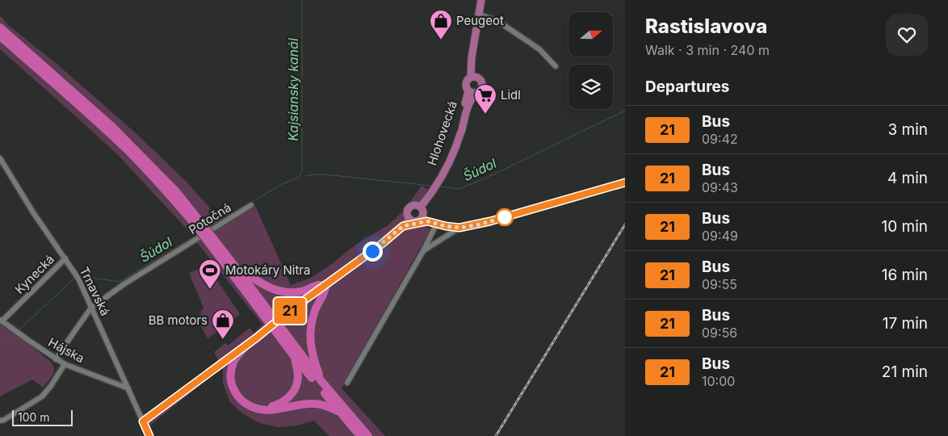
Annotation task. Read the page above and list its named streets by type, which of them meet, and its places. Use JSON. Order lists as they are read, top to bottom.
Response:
{
  "streets": {
    "main road": ["Hlohovecká"],
    "street": [
      "Potočná",
      "Kynecká",
      "Trnavská",
      "Hájska"
    ]
  },
  "crossings": [
    ["Potočná", "Trnavská"],
    ["Potočná", "Hájska"],
    ["Kynecká", "Trnavská"],
    ["Kynecká", "Hájska"],
    ["Trnavská", "Hájska"]
  ],
  "water": ["Kajsiansky kanál", "Šúdol"],
  "places": {
    "shop": ["Peugeot", "BB motors"],
    "supermarket": ["Lidl"],
    "sports": ["Motokáry Nitra"]
  },
  "lines": ["bus line 21"],
  "scale_bar": "100 m",
  "north": "right",
  "page": {
    "on_map": "21",
    "heading": [
      ["Rastislavova", "Walk · 3 min · 240 m"],
      "Departures"
    ],
    "list": [
      {
        "mark": "21",
        "name": "Bus",
        "note": "09:42",
        "value": "3 min"
      },
      {
        "mark": "21",
        "name": "Bus",
        "note": "09:43",
        "value": "4 min"
      },
      {
        "mark": "21",
        "name": "Bus",
        "note": "09:49",
        "value": "10 min"
      },
      {
        "mark": "21",
        "name": "Bus",
        "note": "09:55",
        "value": "16 min"
      },
      {
        "mark": "21",
        "name": "Bus",
        "note": "09:56",
        "value": "17 min"
      },
      {
        "mark": "21",
        "name": "Bus",
        "note": "10:00",
        "value": "21 min"
      }
    ],
    "scale": "100 m"
  }
}
